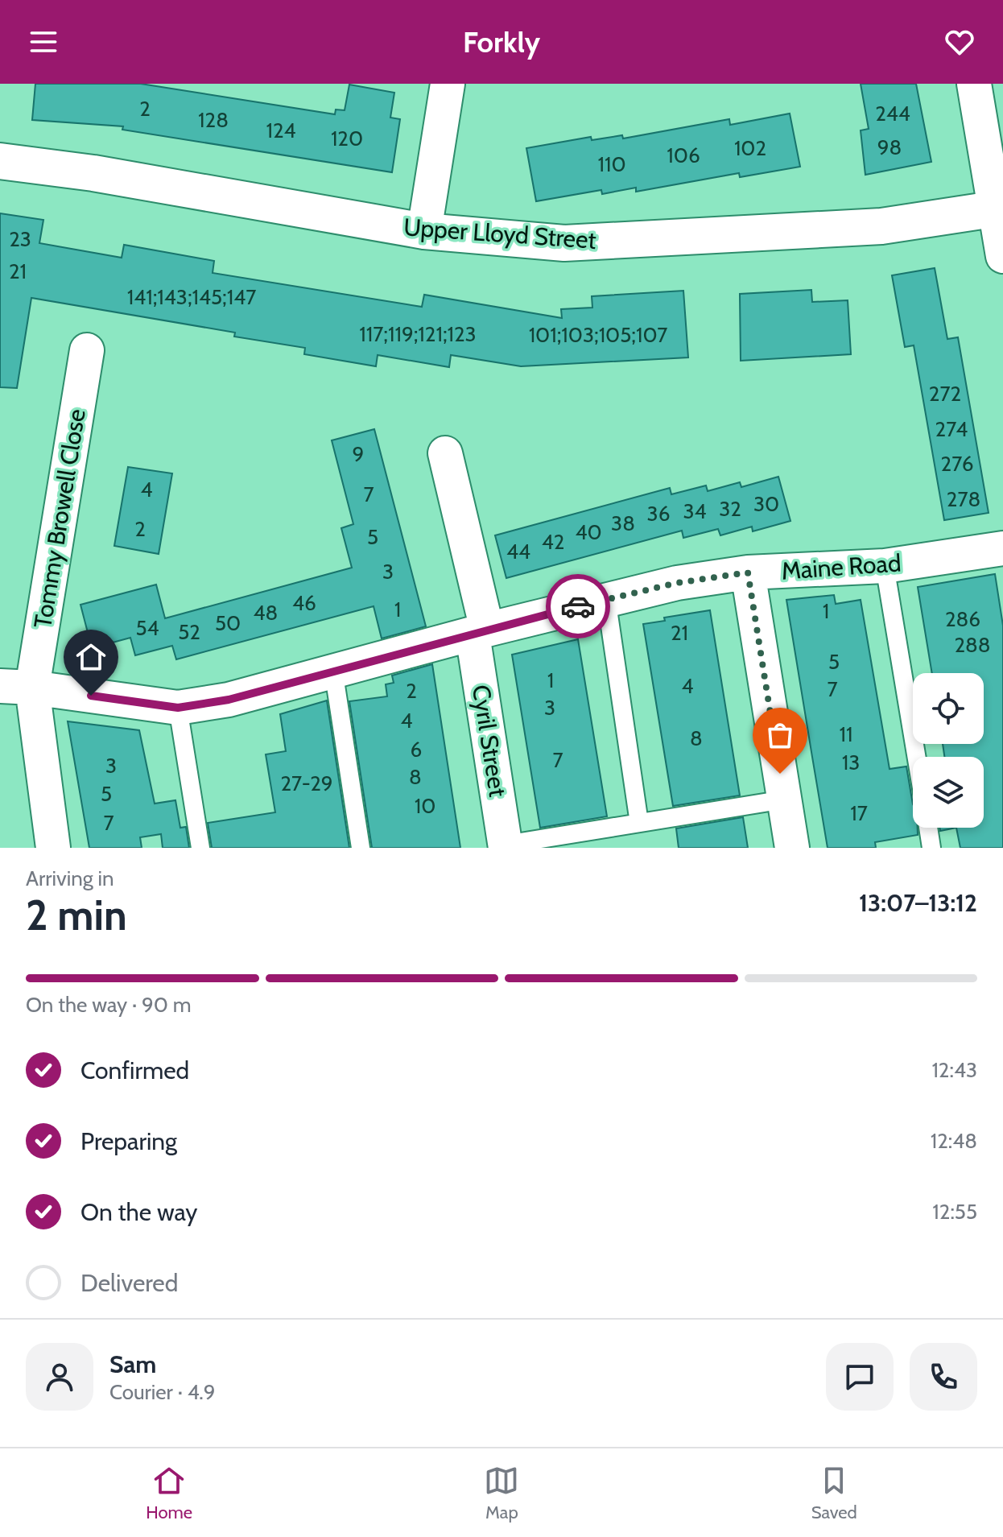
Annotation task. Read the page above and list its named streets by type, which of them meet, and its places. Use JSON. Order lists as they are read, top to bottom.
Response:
{
  "streets": {
    "street": [
      "Upper Lloyd Street",
      "Tommy Browell Close",
      "Maine Road",
      "Cyril Street"
    ]
  },
  "crossings": [
    ["Tommy Browell Close", "Maine Road"],
    ["Maine Road", "Cyril Street"]
  ],
  "house_numbers": [
    "2",
    "244",
    "128",
    "124",
    "120",
    "98",
    "102",
    "106",
    "110",
    "23",
    "21",
    "141;143;145;147",
    "117;119;121;123",
    "101;103;105;107",
    "272",
    "274",
    "9",
    "276",
    "4",
    "7",
    "278",
    "30",
    "32",
    "34",
    "36",
    "38",
    "2",
    "40",
    "5",
    "42",
    "44",
    "3",
    "46",
    "1",
    "1",
    "48",
    "286",
    "50",
    "54",
    "52",
    "21",
    "288",
    "5",
    "1",
    "4",
    "7",
    "2",
    "3",
    "4",
    "11",
    "8",
    "6",
    "7",
    "13",
    "3",
    "8",
    "27-29",
    "5",
    "10",
    "17",
    "7"
  ],
  "page": {
    "header": "Forkly",
    "heading": ["2 min", "Arriving in", "13:07–13:12"],
    "panel": ["Sam", "Courier · 4.9"],
    "bar": "On the way · 90 m",
    "list": [
      ["Confirmed", "12:43"],
      ["Preparing", "12:48"],
      ["On the way", "12:55"],
      "Delivered"
    ],
    "tabs": ["Home", "Map", "Saved"]
  }
}
